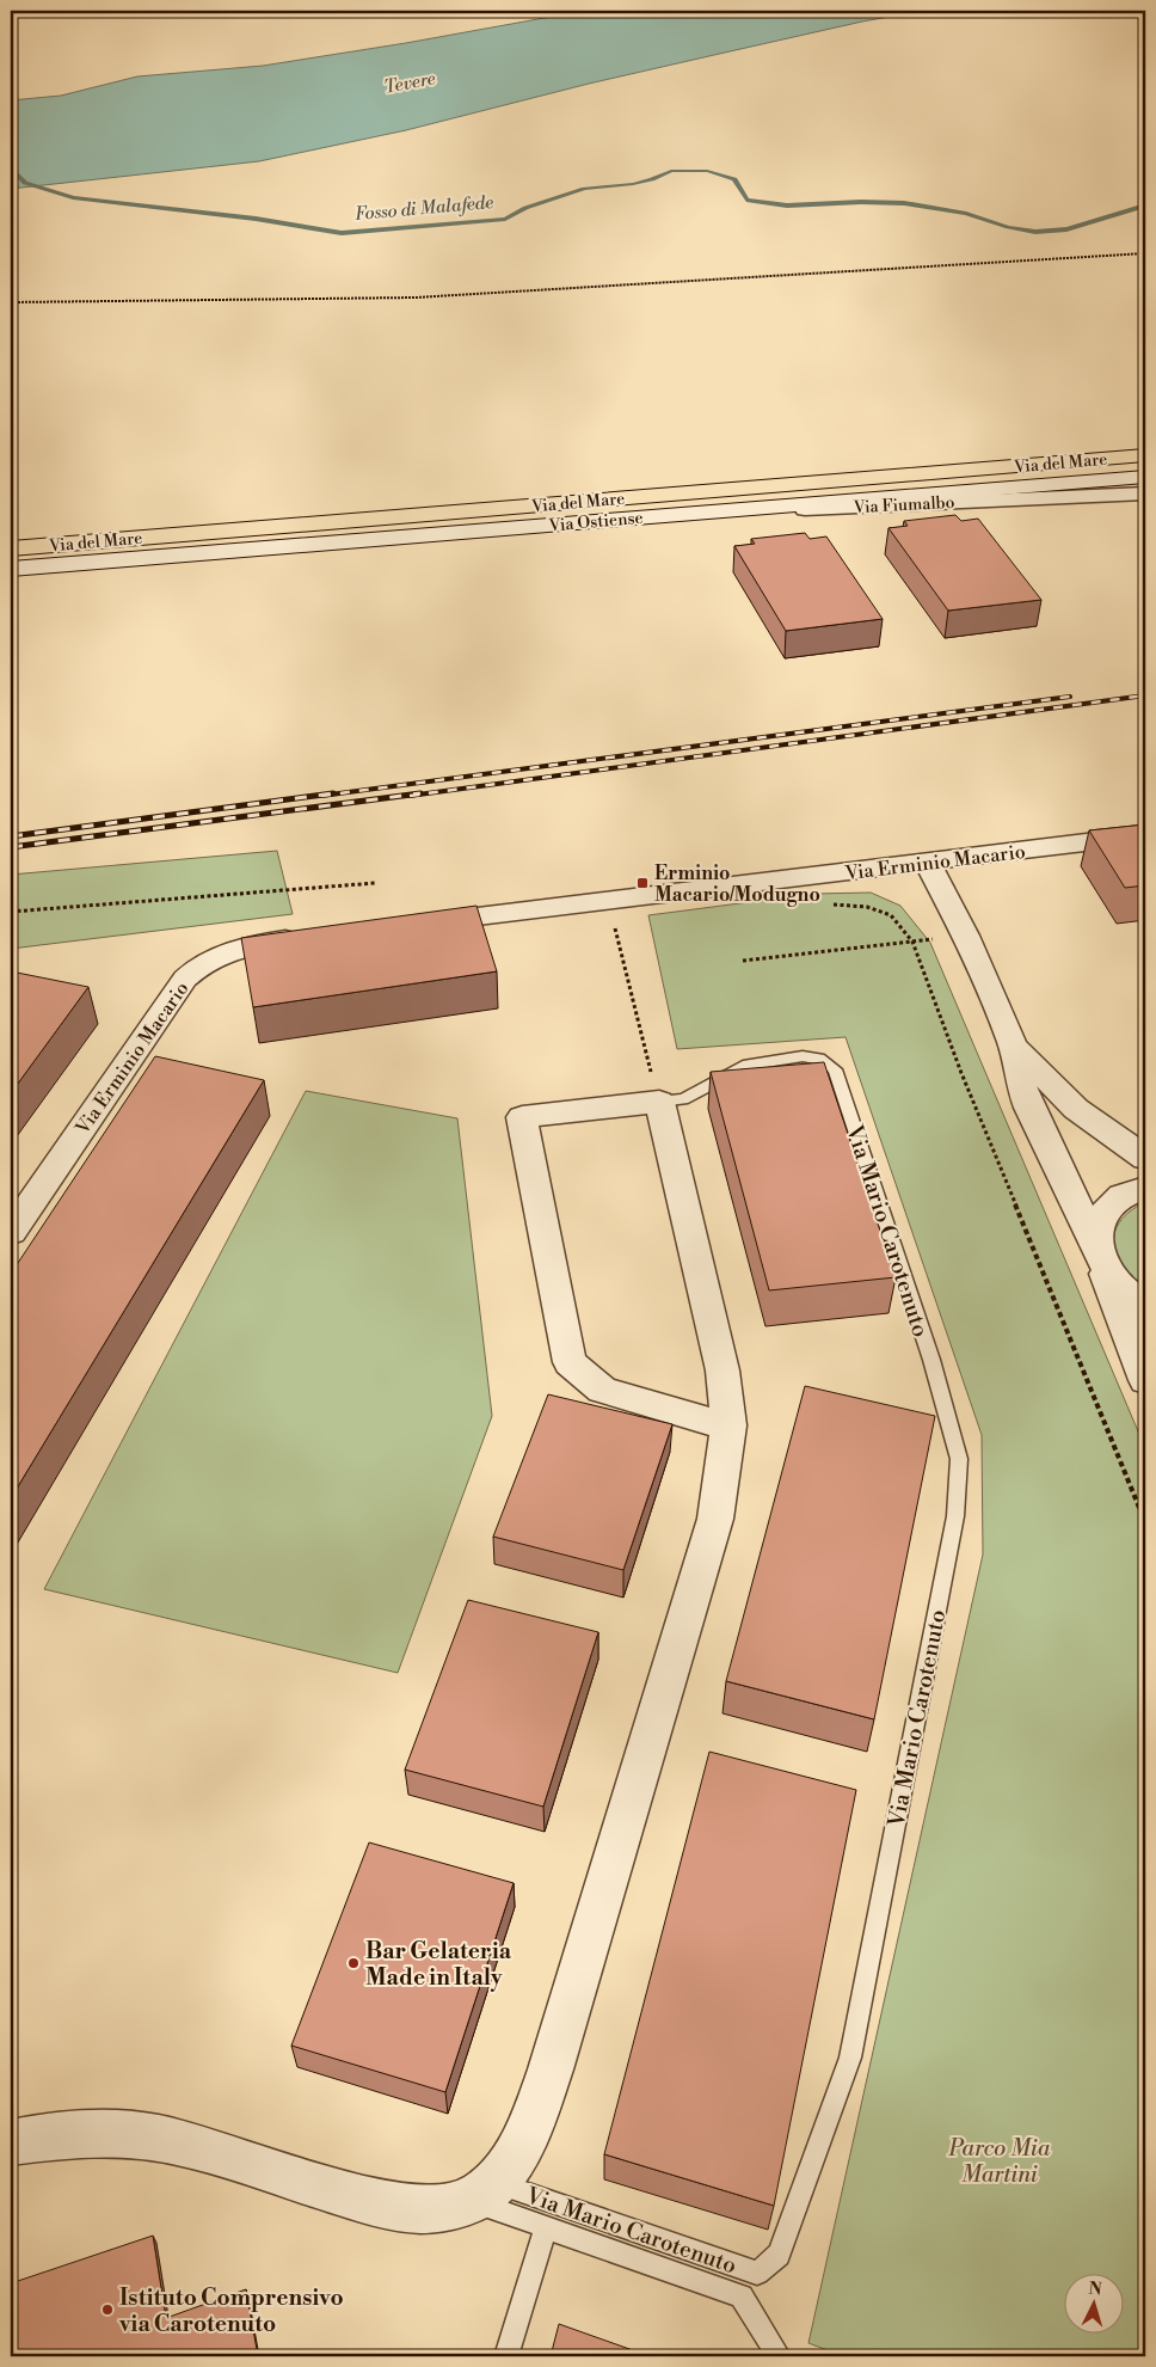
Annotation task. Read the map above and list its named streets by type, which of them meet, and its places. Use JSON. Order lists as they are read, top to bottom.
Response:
{
  "streets": {
    "main road": ["Via del Mare", "Via Ostiense"],
    "street": ["Via Fiumalbo", "Via Erminio Macario", "Via Mario Carotenuto"]
  },
  "crossings": [
    ["Via Fiumalbo", "Via Ostiense"]
  ],
  "water": ["Tevere", "Fosso di Malafede"],
  "parks": ["Parco Mia Martini"],
  "places": {
    "transit": ["Erminio Macario/Modugno"],
    "other": ["Bar Gelateria Made in Italy", "Istituto Comprensivo via Carotenuto"]
  },
  "north": "top"
}
